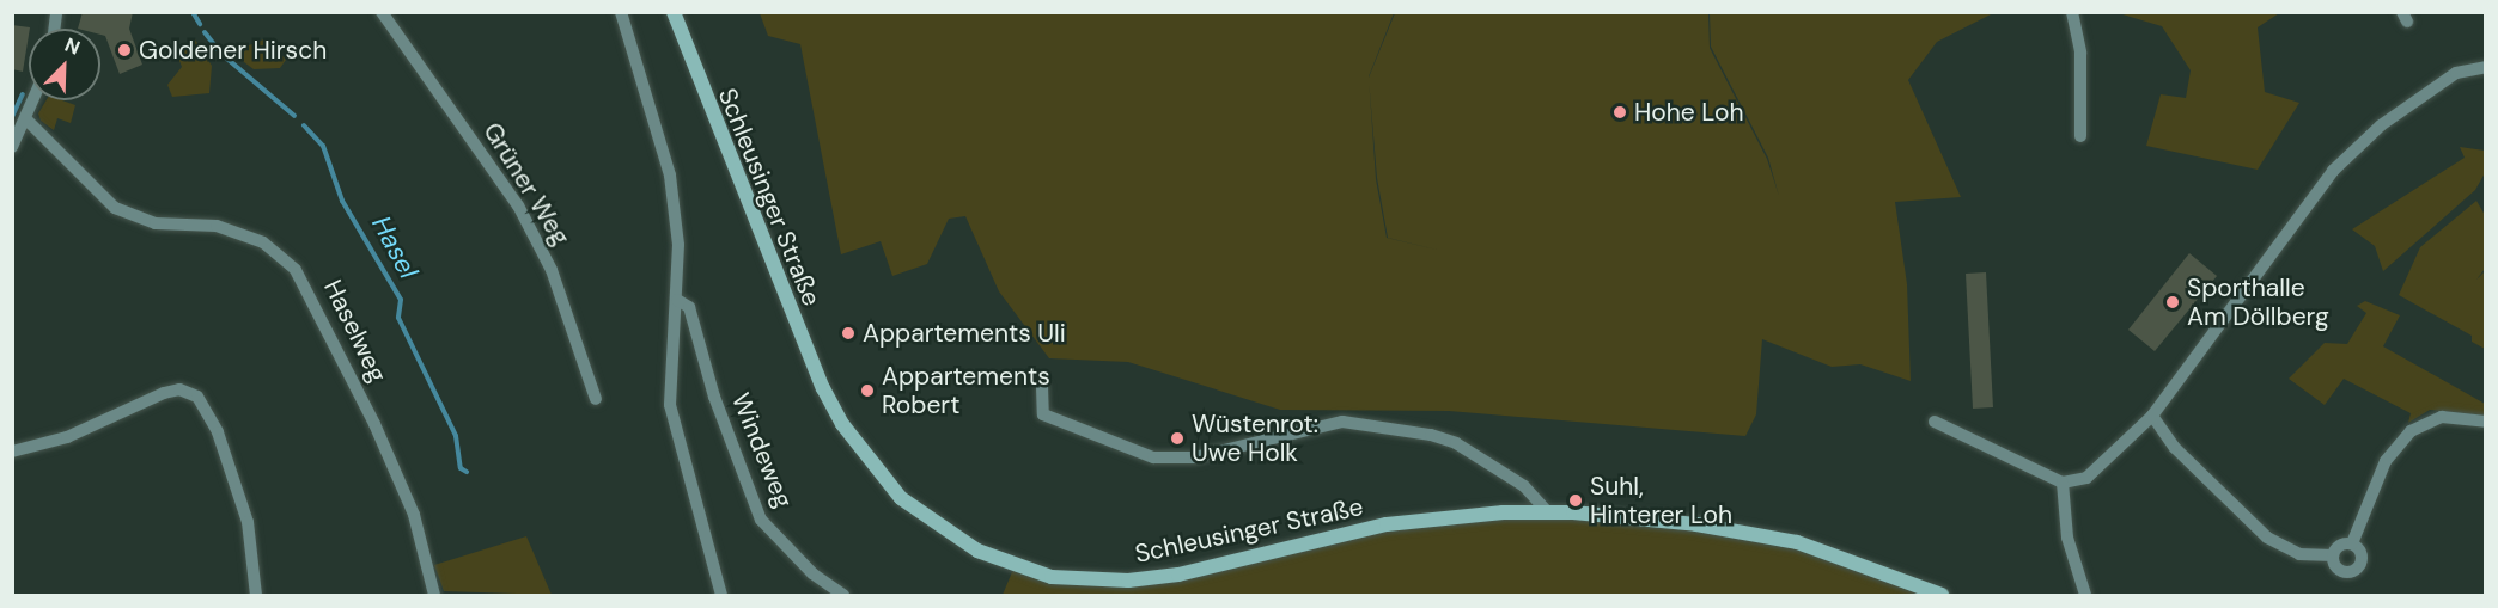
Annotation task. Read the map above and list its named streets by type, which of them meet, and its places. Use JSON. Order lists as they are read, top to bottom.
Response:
{
  "streets": {
    "main road": ["Schleusinger Straße"],
    "street": ["Grüner Weg", "Haselweg", "Windeweg"]
  },
  "water": ["Hasel"],
  "places": [
    "Goldener Hirsch",
    "Hohe Loh",
    "Sporthalle Am Döllberg",
    "Appartements Uli",
    "Appartements Robert",
    "Wüstenrot: Uwe Holk",
    "Suhl, Hinterer Loh"
  ],
  "north": "top right"
}
